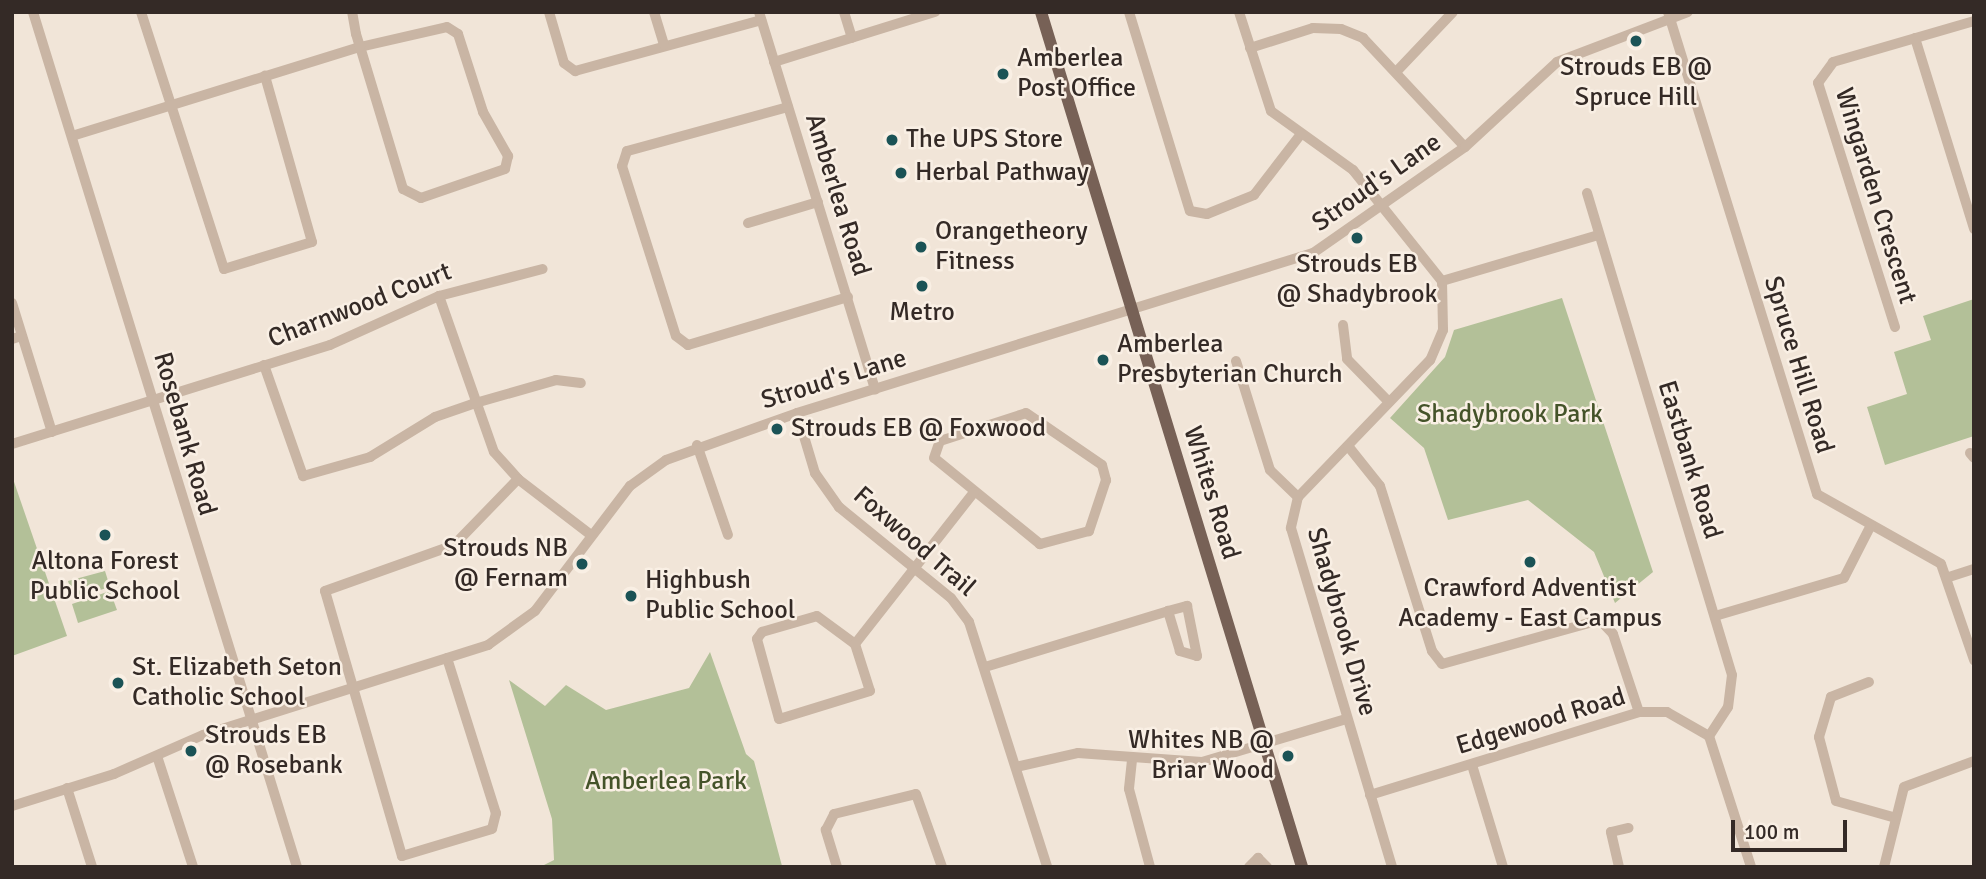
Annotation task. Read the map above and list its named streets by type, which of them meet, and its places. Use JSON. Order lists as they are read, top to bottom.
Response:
{
  "streets": {
    "main road": ["Whites Road"],
    "street": [
      "Stroud's Lane",
      "Amberlea Road",
      "Wingarden Crescent",
      "Charnwood Court",
      "Spruce Hill Road",
      "Rosebank Road",
      "Eastbank Road",
      "Foxwood Trail",
      "Shadybrook Drive",
      "Edgewood Road"
    ]
  },
  "crossings": [
    ["Stroud's Lane", "Amberlea Road"],
    ["Stroud's Lane", "Spruce Hill Road"],
    ["Stroud's Lane", "Rosebank Road"],
    ["Stroud's Lane", "Whites Road"],
    ["Stroud's Lane", "Foxwood Trail"],
    ["Charnwood Court", "Rosebank Road"],
    ["Eastbank Road", "Edgewood Road"],
    ["Shadybrook Drive", "Edgewood Road"]
  ],
  "parks": ["Shadybrook Park", "Amberlea Park"],
  "places": [
    "Strouds EB @ Spruce Hill",
    "Amberlea Post Office",
    "The UPS Store",
    "Herbal Pathway",
    "Strouds EB @ Shadybrook",
    "Orangetheory Fitness",
    "Metro",
    "Amberlea Presbyterian Church",
    "Strouds EB @ Foxwood",
    "Altona Forest Public School",
    "Crawford Adventist Academy - East Campus",
    "Strouds NB @ Fernam",
    "Highbush Public School",
    "St. Elizabeth Seton Catholic School",
    "Strouds EB @ Rosebank",
    "Whites NB @ Briar Wood"
  ],
  "scale_bar": "100 m"
}
